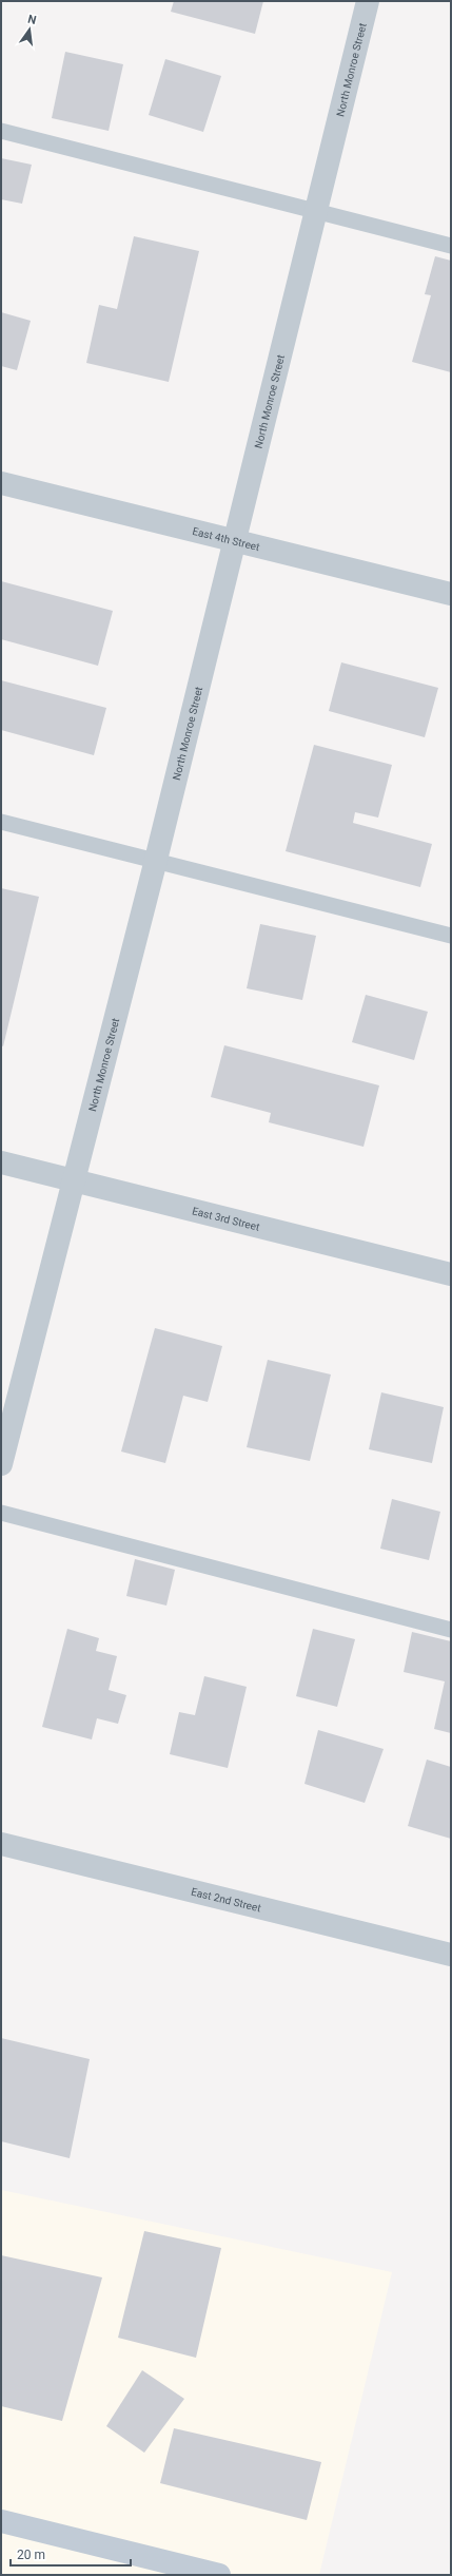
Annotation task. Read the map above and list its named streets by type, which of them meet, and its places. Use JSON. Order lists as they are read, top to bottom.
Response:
{
  "streets": {
    "street": [
      "North Monroe Street",
      "East 4th Street",
      "East 3rd Street",
      "East 2nd Street"
    ]
  },
  "crossings": [
    ["North Monroe Street", "East 4th Street"],
    ["North Monroe Street", "East 3rd Street"]
  ],
  "scale_bar": "20 m",
  "north": "top"
}
